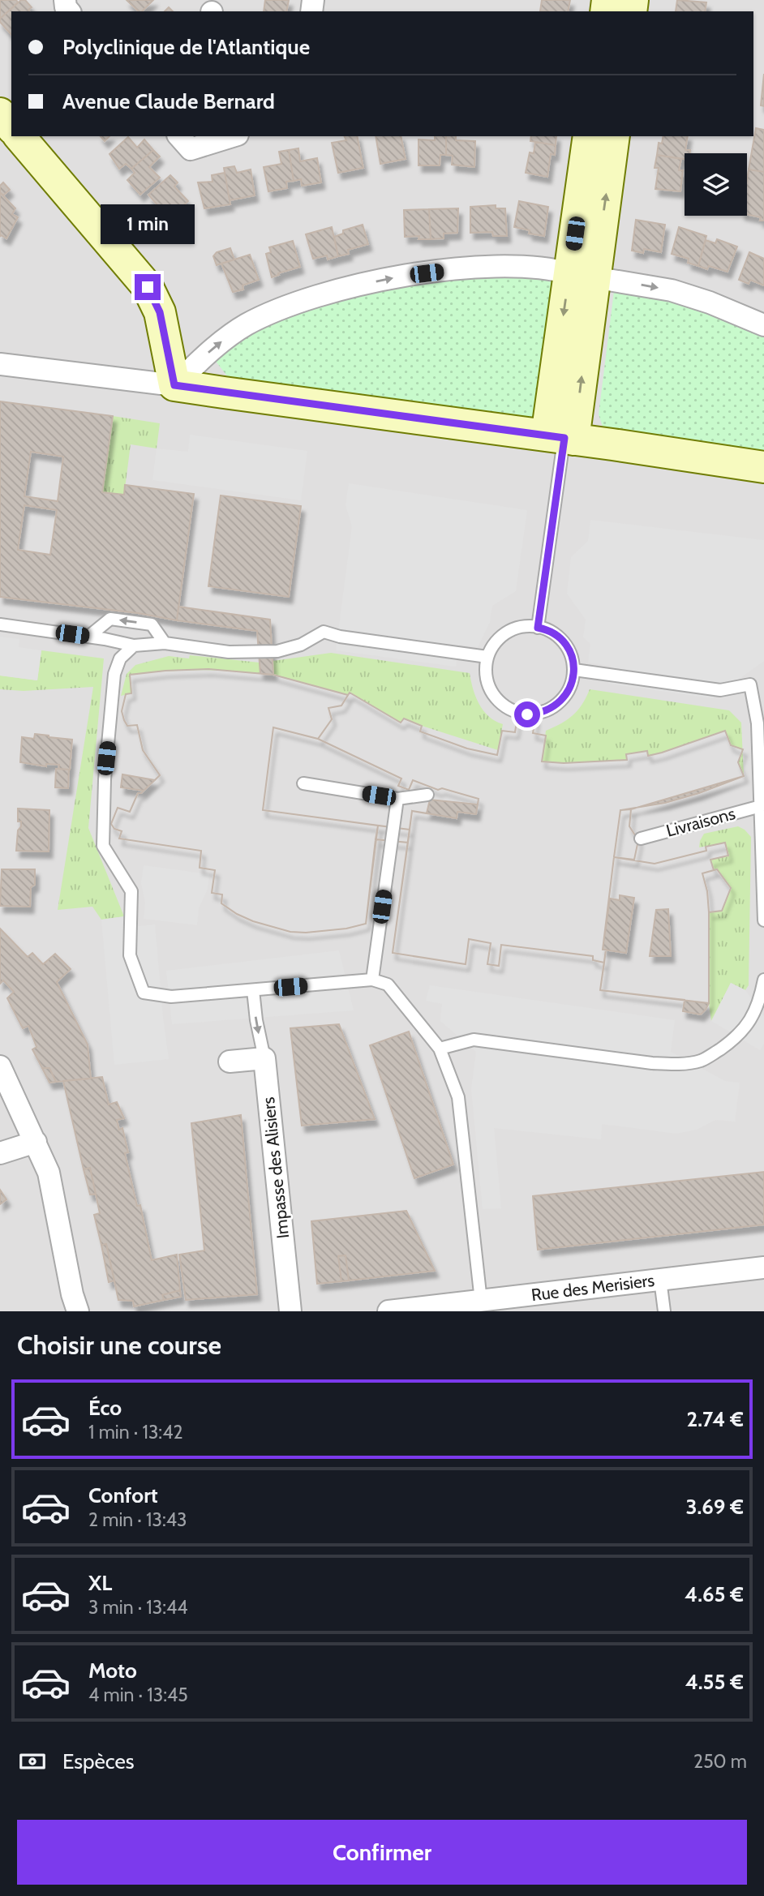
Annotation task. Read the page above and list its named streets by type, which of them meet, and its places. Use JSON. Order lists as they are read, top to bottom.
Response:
{
  "streets": {
    "street": ["Impasse des Alisiers", "Rue des Merisiers"],
    "lane": ["Livraisons"]
  },
  "page": {
    "banner": ["Polyclinique de l'Atlantique", "Avenue Claude Bernard"],
    "bubble": "1 min",
    "heading": "Choisir une course",
    "list": [
      {
        "name": "Éco",
        "note": "1 min · 13:42",
        "value": "2.74 €"
      },
      {
        "name": "Confort",
        "note": "2 min · 13:43",
        "value": "3.69 €"
      },
      {
        "name": "XL",
        "note": "3 min · 13:44",
        "value": "4.65 €"
      },
      {
        "name": "Moto",
        "note": "4 min · 13:45",
        "value": "4.55 €"
      }
    ],
    "pay": ["Espèces", "250 m"],
    "buttons": "Confirmer"
  }
}
